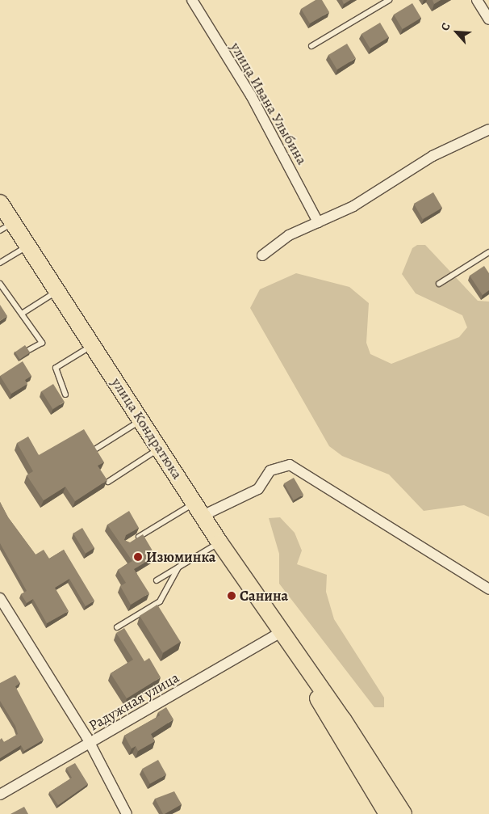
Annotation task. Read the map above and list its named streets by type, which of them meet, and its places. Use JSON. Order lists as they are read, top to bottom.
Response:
{
  "streets": {
    "main road": ["улица Кондратюка"],
    "street": ["улица Ивана Улыбина", "Радужная улица"]
  },
  "crossings": [
    ["улица Кондратюка", "Радужная улица"]
  ],
  "places": ["Изюминка", "Санина"],
  "north": "top left"
}
